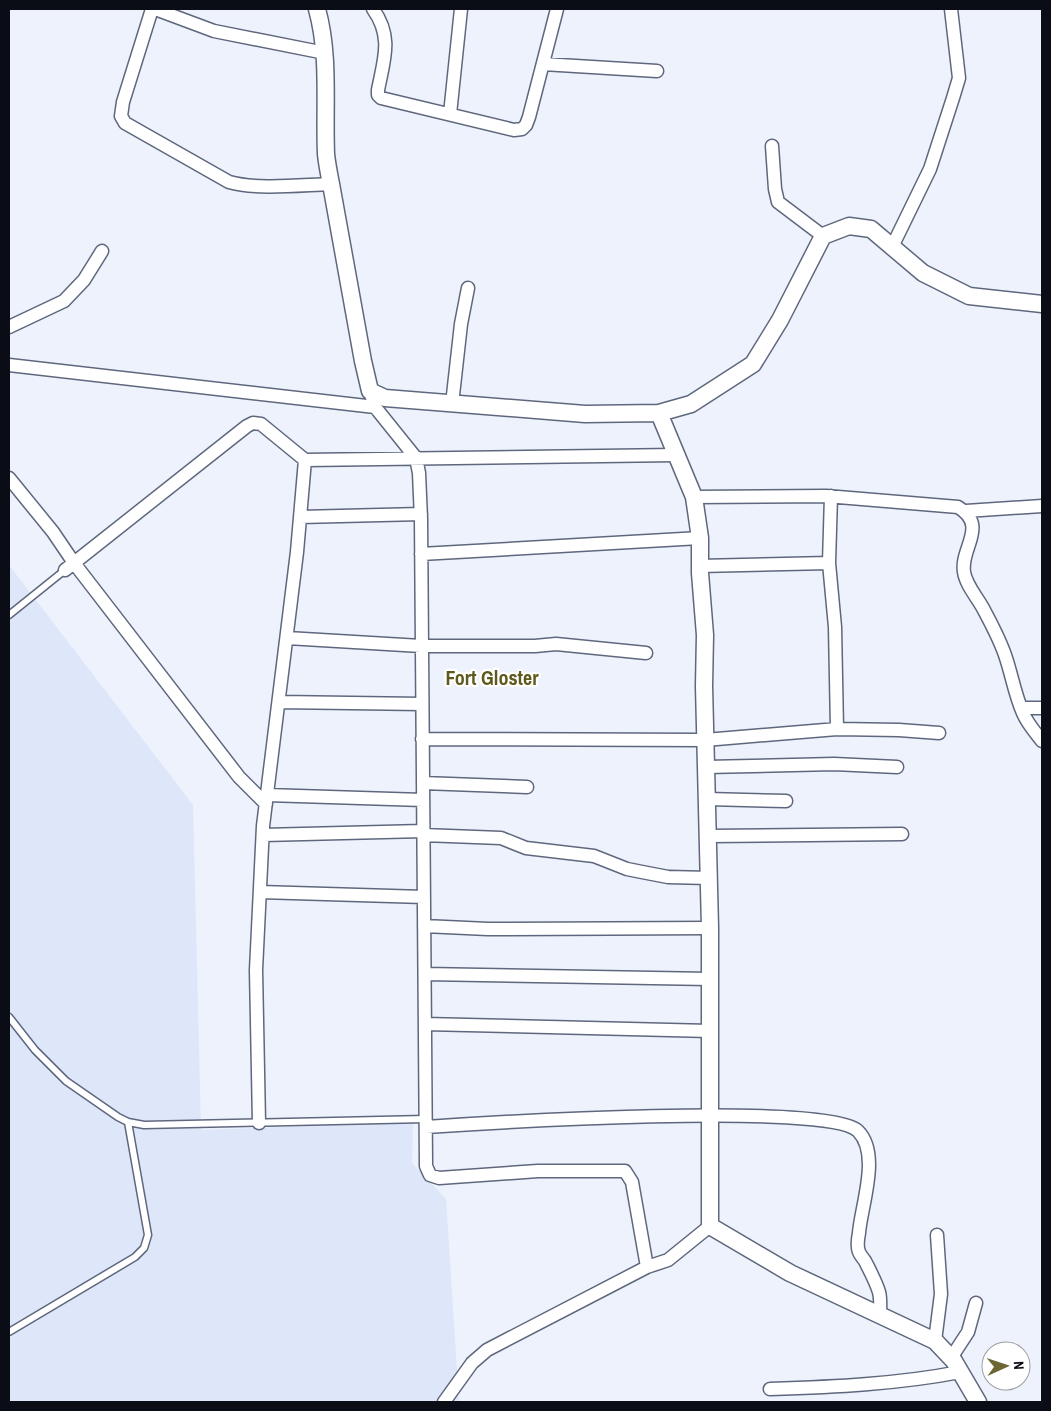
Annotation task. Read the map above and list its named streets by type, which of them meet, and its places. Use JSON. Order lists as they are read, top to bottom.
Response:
{
  "districts": ["Fort Gloster"],
  "north": "right"
}
